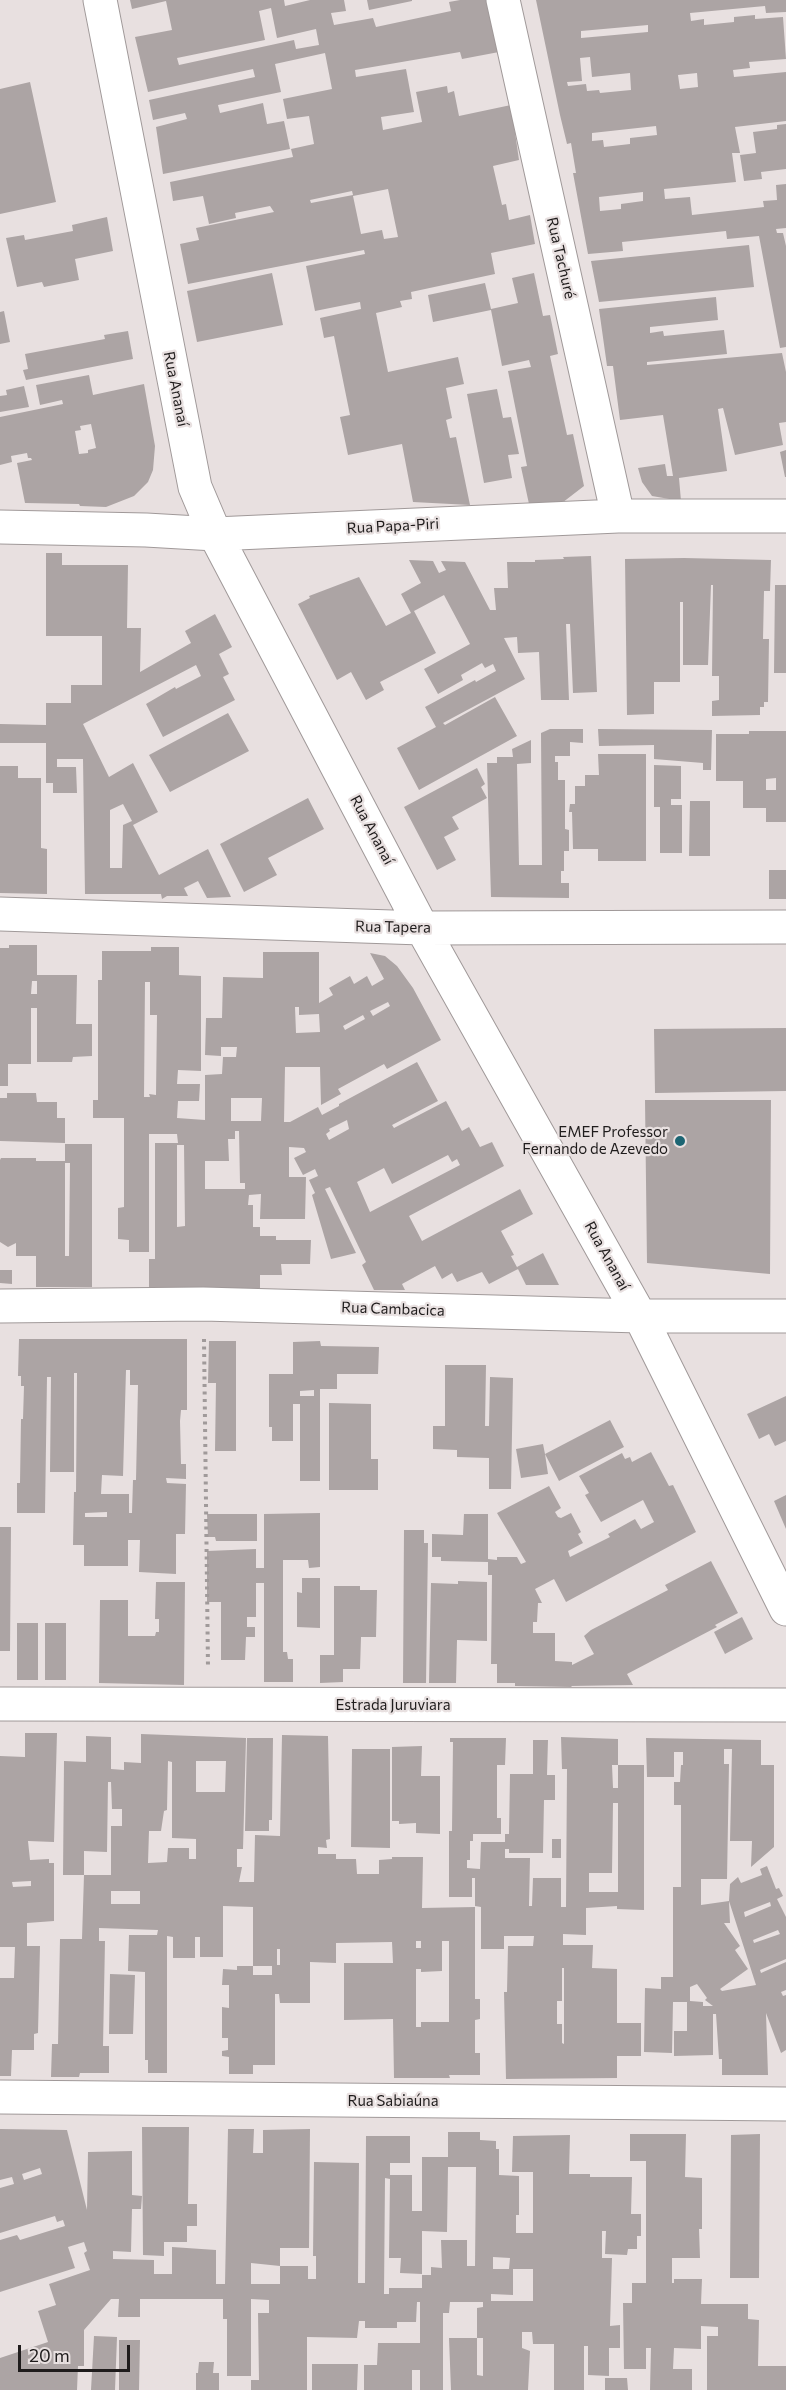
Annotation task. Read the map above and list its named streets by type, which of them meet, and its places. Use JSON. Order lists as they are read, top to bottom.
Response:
{
  "streets": {
    "street": [
      "Rua Tachuré",
      "Rua Ananaí",
      "Rua Papa-Piri",
      "Rua Tapera",
      "Rua Cambacica",
      "Estrada Juruviara",
      "Rua Sabiaúna"
    ]
  },
  "crossings": [
    ["Rua Tachuré", "Rua Papa-Piri"],
    ["Rua Ananaí", "Rua Papa-Piri"],
    ["Rua Ananaí", "Rua Tapera"],
    ["Rua Ananaí", "Rua Cambacica"]
  ],
  "places": ["EMEF Professor Fernando de Azevedo"],
  "scale_bar": "20 m"
}
